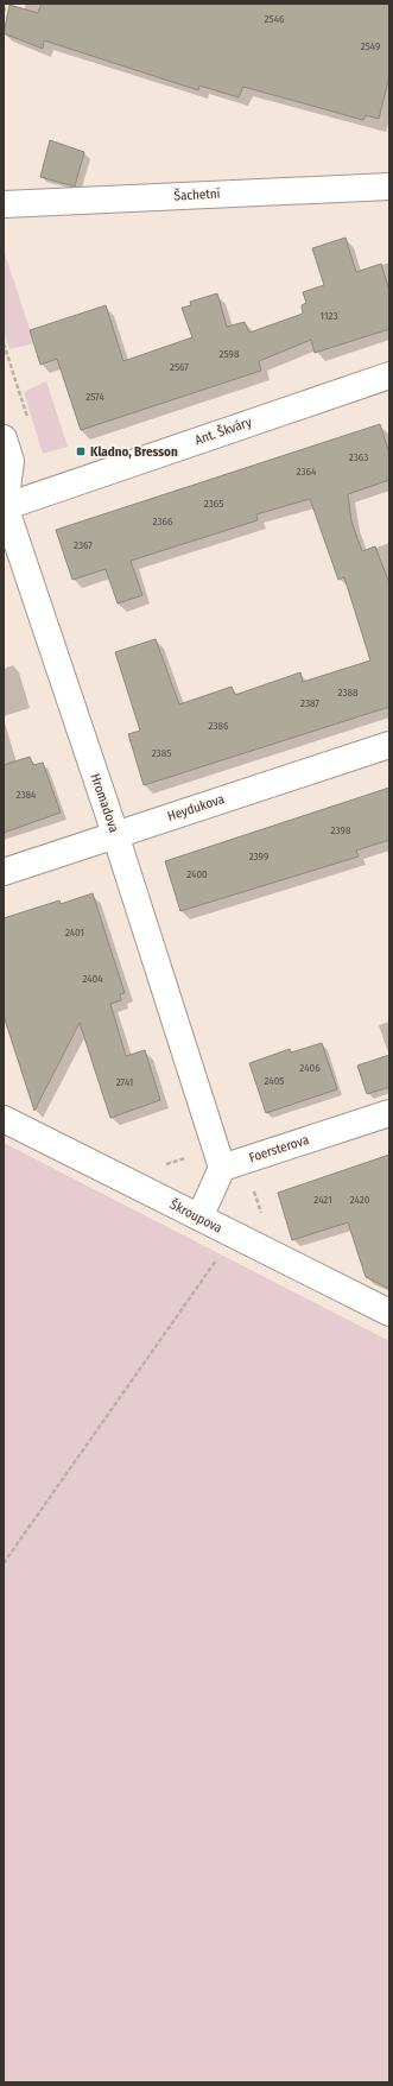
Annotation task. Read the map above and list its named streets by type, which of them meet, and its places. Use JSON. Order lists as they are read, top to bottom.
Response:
{
  "streets": {
    "street": [
      "Šachetní",
      "Ant. Škváry",
      "Hromadova",
      "Heydukova",
      "Foersterova",
      "Škroupova"
    ]
  },
  "crossings": [
    ["Ant. Škváry", "Hromadova"],
    ["Hromadova", "Heydukova"],
    ["Hromadova", "Foersterova"]
  ],
  "places": {
    "transit": ["Kladno, Bresson"]
  },
  "house_numbers": [
    "2546",
    "2549",
    "1123",
    "2598",
    "2567",
    "2574",
    "2363",
    "2364",
    "2365",
    "2366",
    "2367",
    "2388",
    "2387",
    "2386",
    "2385",
    "2384",
    "2398",
    "2399",
    "2400",
    "2401",
    "2404",
    "2406",
    "2405",
    "2741",
    "2421",
    "2420"
  ]
}
